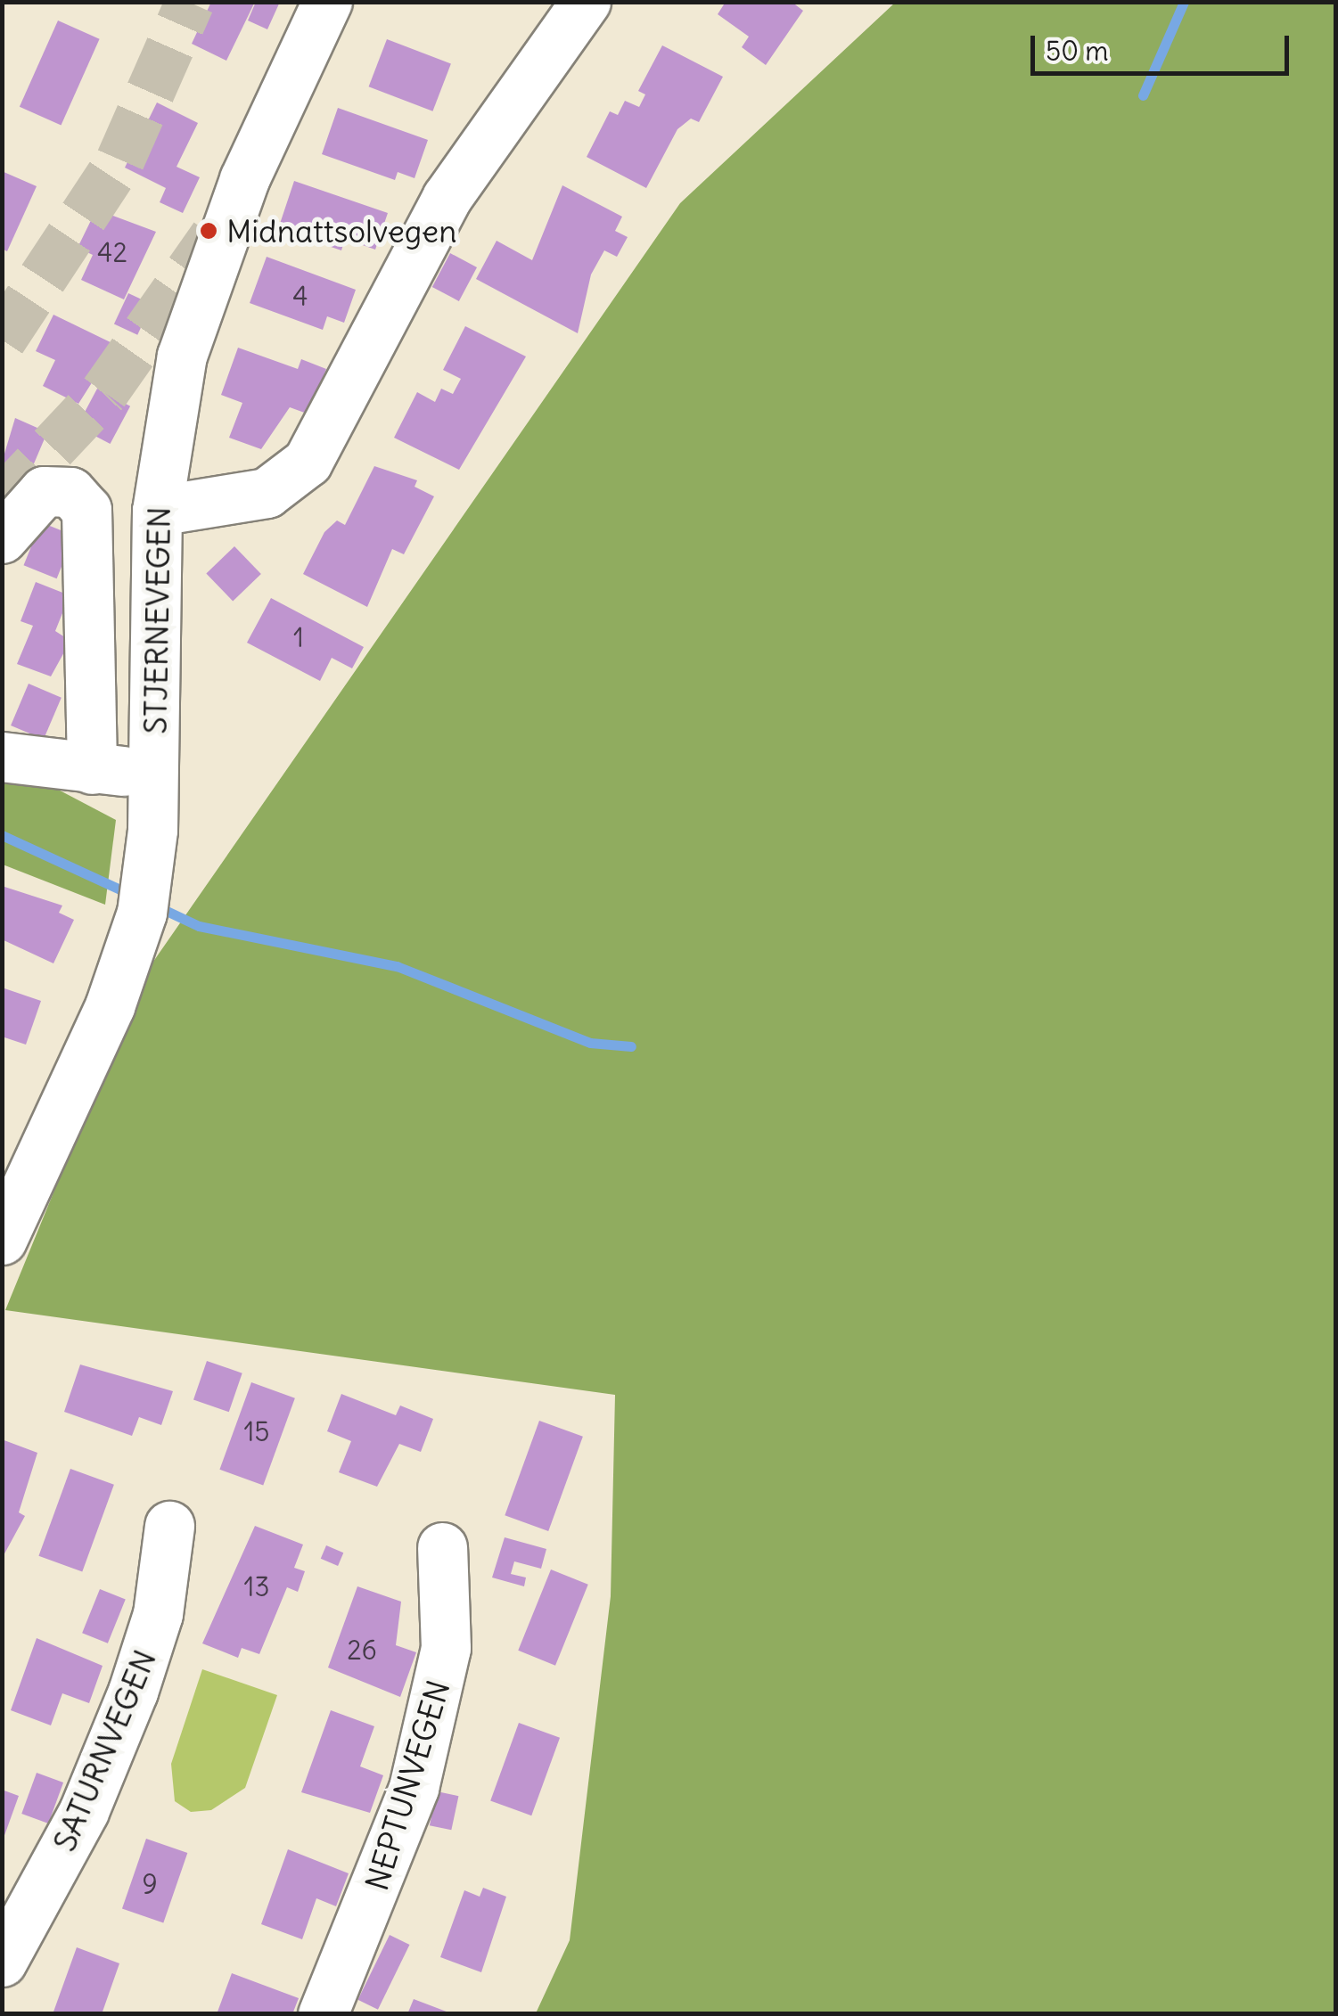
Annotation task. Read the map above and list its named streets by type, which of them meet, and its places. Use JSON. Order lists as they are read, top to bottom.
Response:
{
  "streets": {
    "street": ["STJERNEVEGEN", "SATURNVEGEN", "NEPTUNVEGEN"]
  },
  "places": ["Midnattsolvegen"],
  "house_numbers": [
    "42",
    "4",
    "1",
    "15",
    "13",
    "26",
    "9"
  ],
  "scale_bar": "50 m"
}
